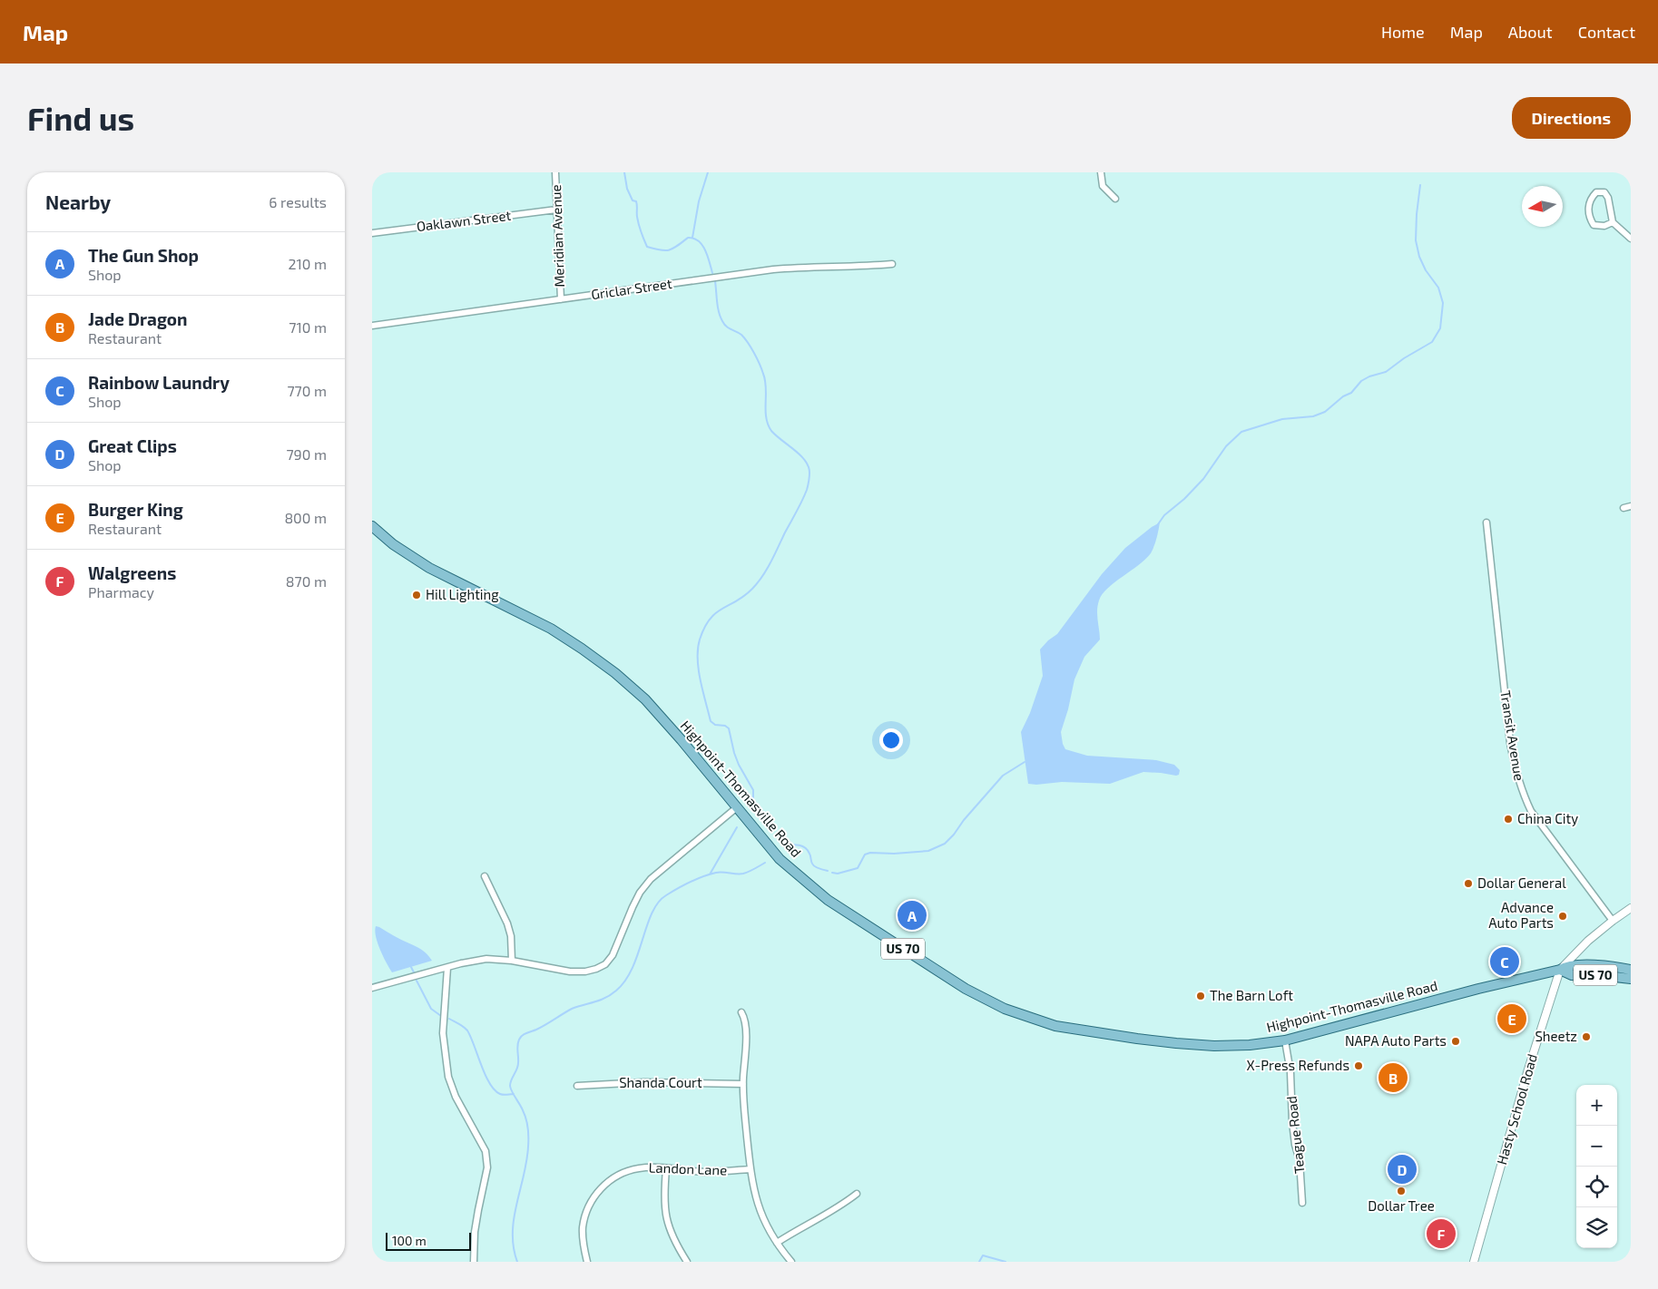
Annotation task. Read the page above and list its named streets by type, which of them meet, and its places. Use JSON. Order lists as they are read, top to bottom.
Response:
{
  "streets": {
    "main road": ["Highpoint-Thomasville Road", "US 70"],
    "street": [
      "Oaklawn Street",
      "Meridian Avenue",
      "Griclar Street",
      "Transit Avenue",
      "Shanda Court",
      "Hasty School Road",
      "Teague Road",
      "Landon Lane"
    ]
  },
  "crossings": [
    ["Oaklawn Street", "Meridian Avenue"],
    ["Meridian Avenue", "Griclar Street"],
    ["Transit Avenue", "Hasty School Road"],
    ["Highpoint-Thomasville Road", "Hasty School Road"],
    ["Highpoint-Thomasville Road", "Teague Road"]
  ],
  "places": [
    "Hill Lighting",
    "China City",
    "Dollar General",
    "Advance Auto Parts",
    "The Barn Loft",
    "Sheetz",
    "NAPA Auto Parts",
    "X-Press Refunds",
    "Dollar Tree"
  ],
  "scale_bar": "100 m",
  "north": "left",
  "page": {
    "header": "Map",
    "nav": [
      "Home",
      "Map",
      "About",
      "Contact"
    ],
    "buttons": "Directions",
    "title": "Find us",
    "heading": ["Nearby", "6 results"],
    "list": [
      {
        "mark": "A",
        "name": "The Gun Shop",
        "note": "Shop",
        "value": "210 m"
      },
      {
        "mark": "B",
        "name": "Jade Dragon",
        "note": "Restaurant",
        "value": "710 m"
      },
      {
        "mark": "C",
        "name": "Rainbow Laundry",
        "note": "Shop",
        "value": "770 m"
      },
      {
        "mark": "D",
        "name": "Great Clips",
        "note": "Shop",
        "value": "790 m"
      },
      {
        "mark": "E",
        "name": "Burger King",
        "note": "Restaurant",
        "value": "800 m"
      },
      {
        "mark": "F",
        "name": "Walgreens",
        "note": "Pharmacy",
        "value": "870 m"
      }
    ],
    "pins": [
      "A",
      "C",
      "E",
      "B",
      "D",
      "F"
    ],
    "map_buttons": ["+", "−"],
    "scale": "100 m"
  }
}
